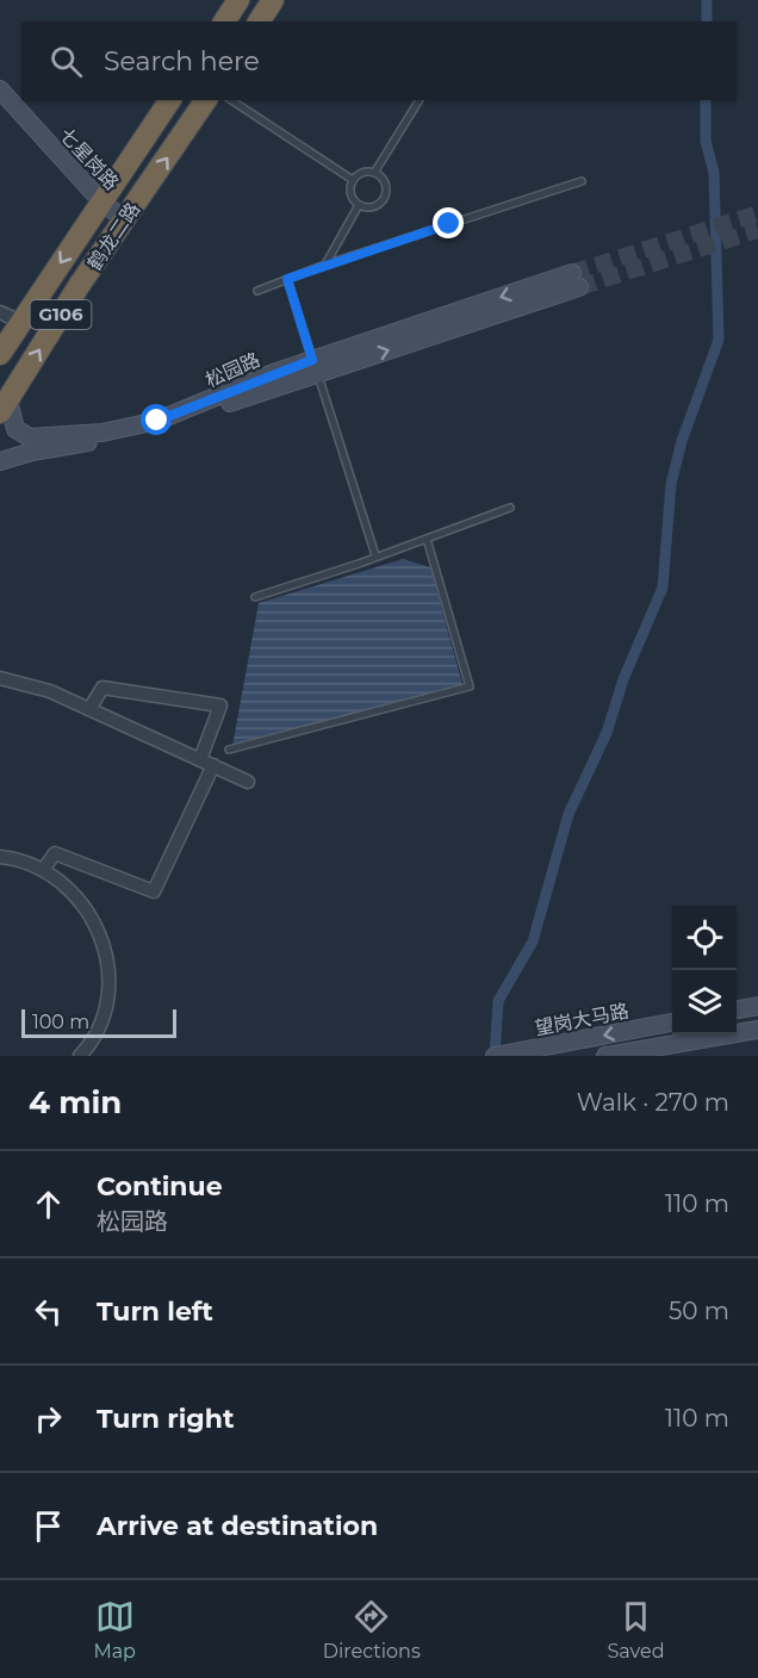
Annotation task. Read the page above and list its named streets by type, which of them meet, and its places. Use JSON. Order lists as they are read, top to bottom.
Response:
{
  "streets": {
    "highway": ["鹤龙二路", "G106"],
    "street": ["七星岗路", "松园路", "望岗大马路"]
  },
  "crossings": [
    ["七星岗路", "鹤龙二路"],
    ["鹤龙二路", "松园路"]
  ],
  "scale_bar": "100 m",
  "page": {
    "search": "Search here",
    "scale": "100 m",
    "heading": ["4 min", "Walk · 270 m"],
    "list": [
      ["Continue", "松园路", "110 m"],
      ["Turn left", "50 m"],
      ["Turn right", "110 m"],
      "Arrive at destination"
    ],
    "nav": ["Map", "Directions", "Saved"]
  }
}
